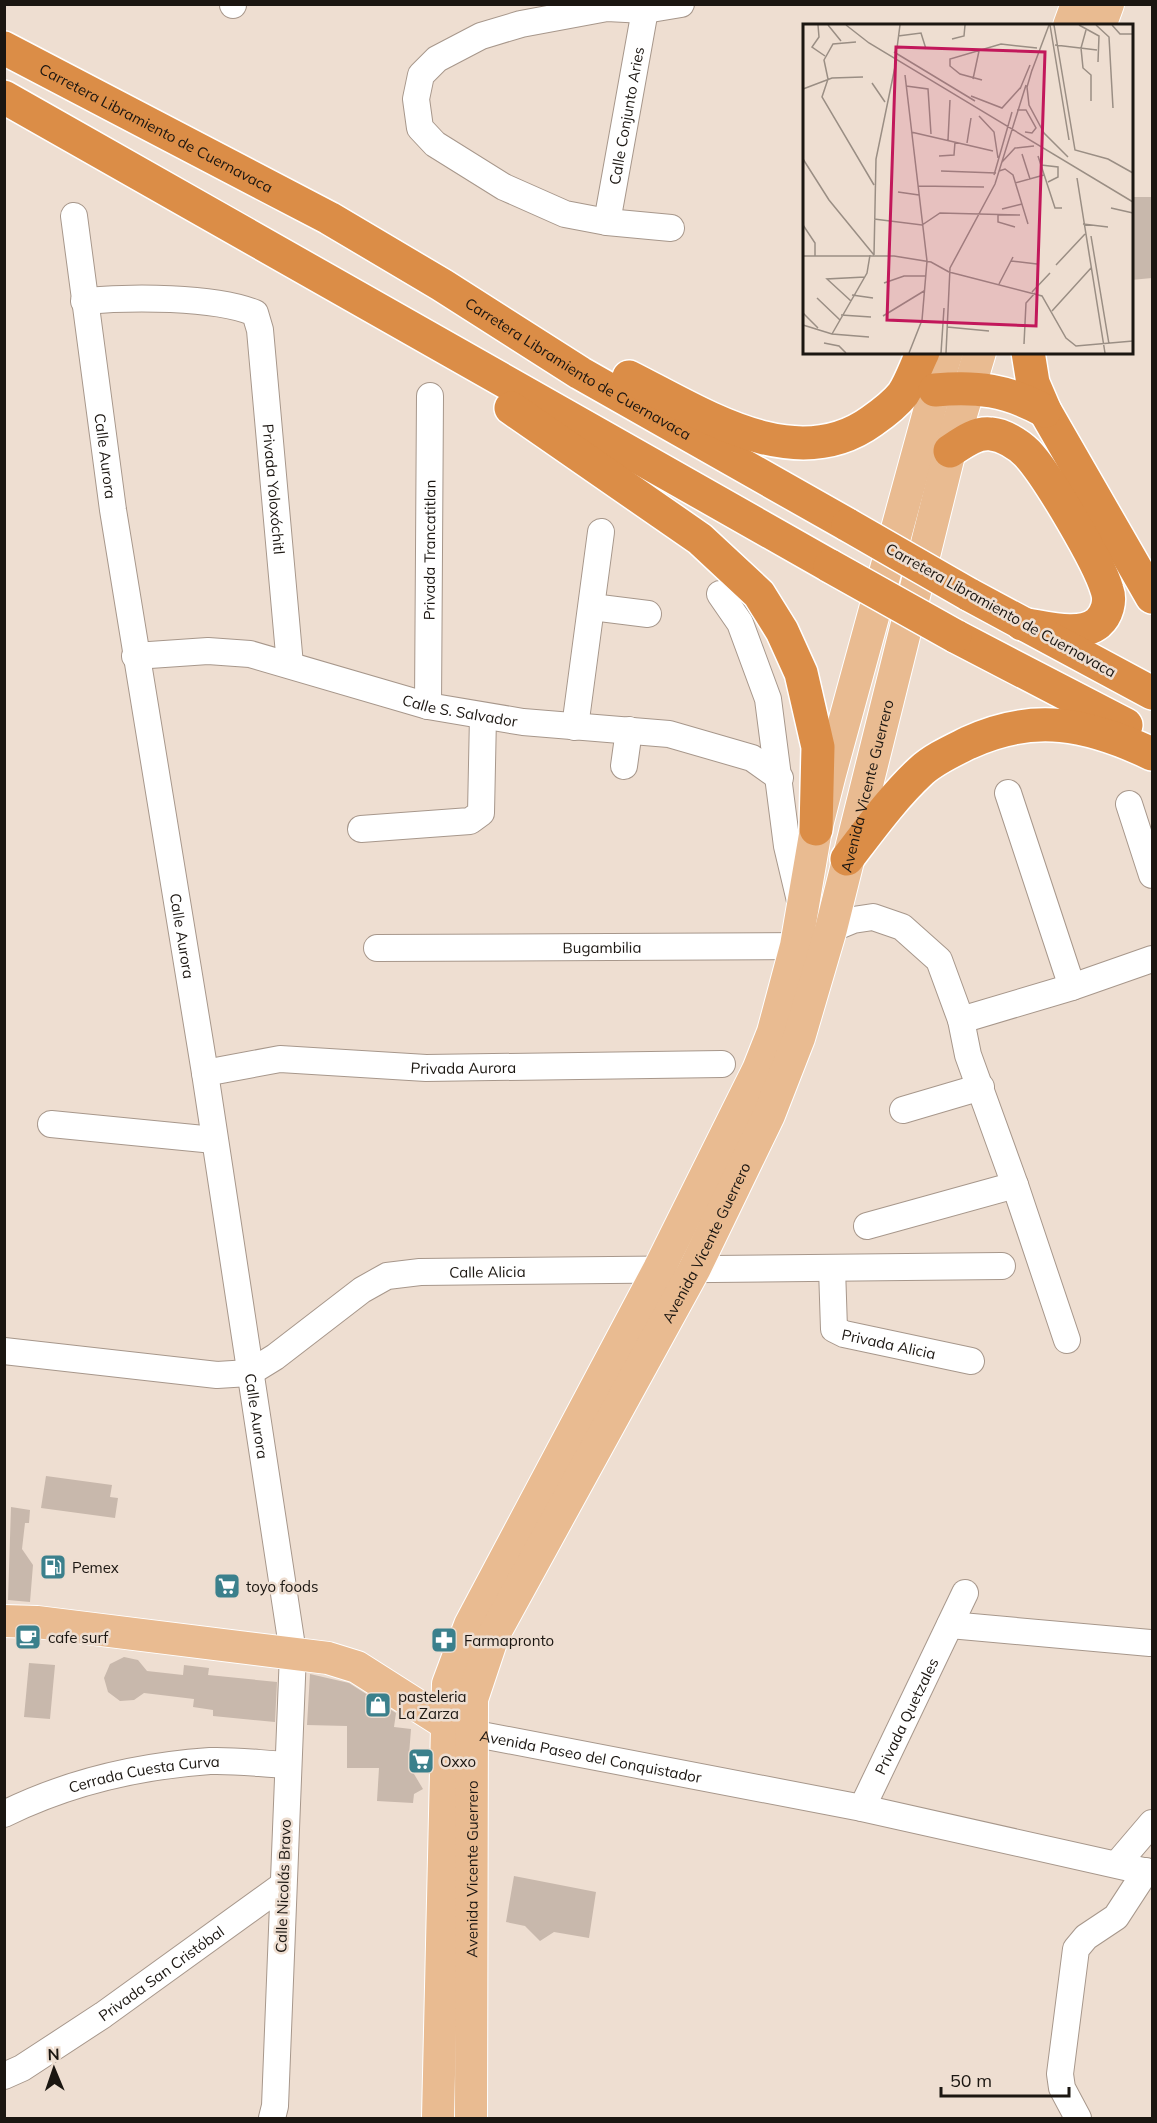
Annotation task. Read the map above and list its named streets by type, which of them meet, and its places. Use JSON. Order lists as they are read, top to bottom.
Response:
{
  "streets": {
    "highway": ["Carretera Libramiento de Cuernavaca"],
    "main road": ["Avenida Vicente Guerrero", "Avenida Paseo del Conquistador"],
    "street": [
      "Calle Conjunto Aries",
      "Calle Aurora",
      "Privada Yoloxóchitl",
      "Privada Trancatitlan",
      "Calle S. Salvador",
      "Bugambilia",
      "Privada Aurora",
      "Calle Alicia",
      "Privada Alicia",
      "Privada Quetzales",
      "Cerrada Cuesta Curva",
      "Calle Nicolás Bravo",
      "Privada San Cristóbal"
    ]
  },
  "crossings": [
    ["Calle Aurora", "Privada Yoloxóchitl"],
    ["Calle Aurora", "Calle S. Salvador"],
    ["Calle Aurora", "Privada Aurora"],
    ["Calle Aurora", "Calle Alicia"],
    ["Calle Aurora", "Avenida Paseo del Conquistador"],
    ["Calle Aurora", "Calle Nicolás Bravo"],
    ["Privada Yoloxóchitl", "Calle S. Salvador"],
    ["Privada Trancatitlan", "Calle S. Salvador"],
    ["Avenida Vicente Guerrero", "Bugambilia"],
    ["Avenida Vicente Guerrero", "Calle Alicia"],
    ["Avenida Vicente Guerrero", "Avenida Paseo del Conquistador"],
    ["Calle Alicia", "Privada Alicia"],
    ["Privada Quetzales", "Avenida Paseo del Conquistador"],
    ["Avenida Paseo del Conquistador", "Calle Nicolás Bravo"],
    ["Cerrada Cuesta Curva", "Calle Nicolás Bravo"],
    ["Calle Nicolás Bravo", "Privada San Cristóbal"]
  ],
  "places": {
    "fuel station": ["Pemex"],
    "supermarket": ["toyo foods", "Oxxo"],
    "cafe": ["cafe surf"],
    "pharmacy": ["Farmapronto"],
    "shop": ["pasteleria La Zarza"]
  },
  "scale_bar": "50 m",
  "north": "top"
}
